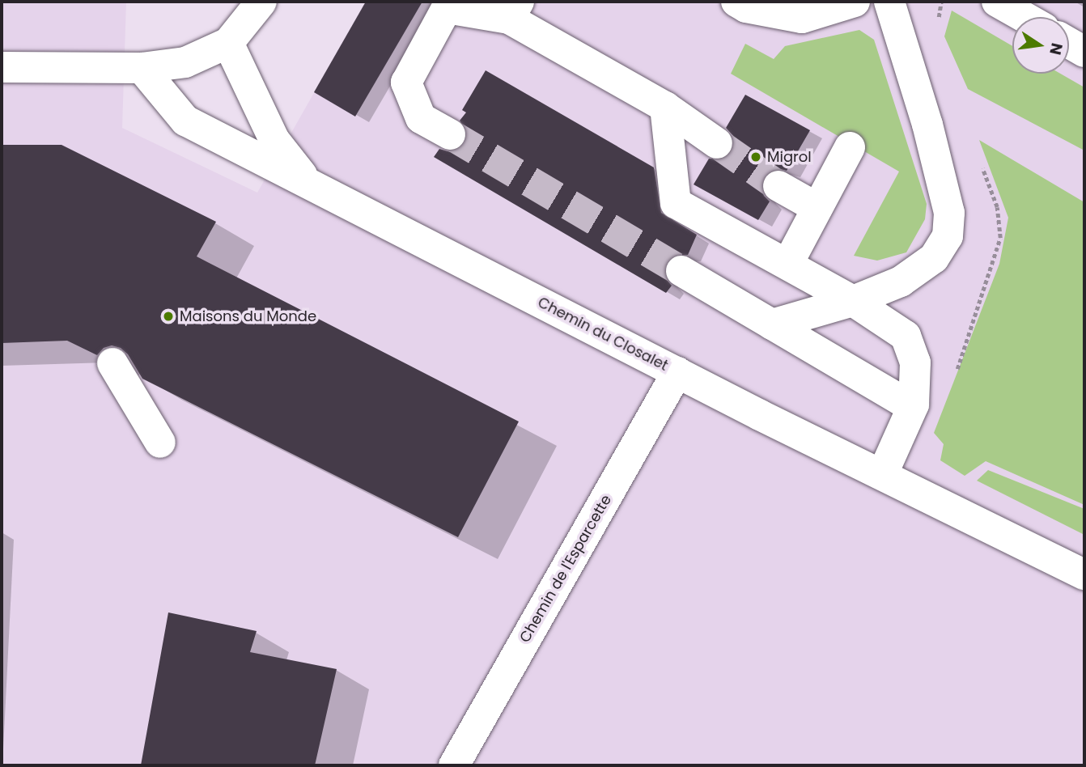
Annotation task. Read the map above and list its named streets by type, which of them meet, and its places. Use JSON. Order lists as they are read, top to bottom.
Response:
{
  "streets": {
    "street": ["Chemin du Closalet", "Chemin de l'Esparcette"]
  },
  "crossings": [
    ["Chemin du Closalet", "Chemin de l'Esparcette"]
  ],
  "places": ["Migrol", "Maisons du Monde"],
  "north": "right"
}
